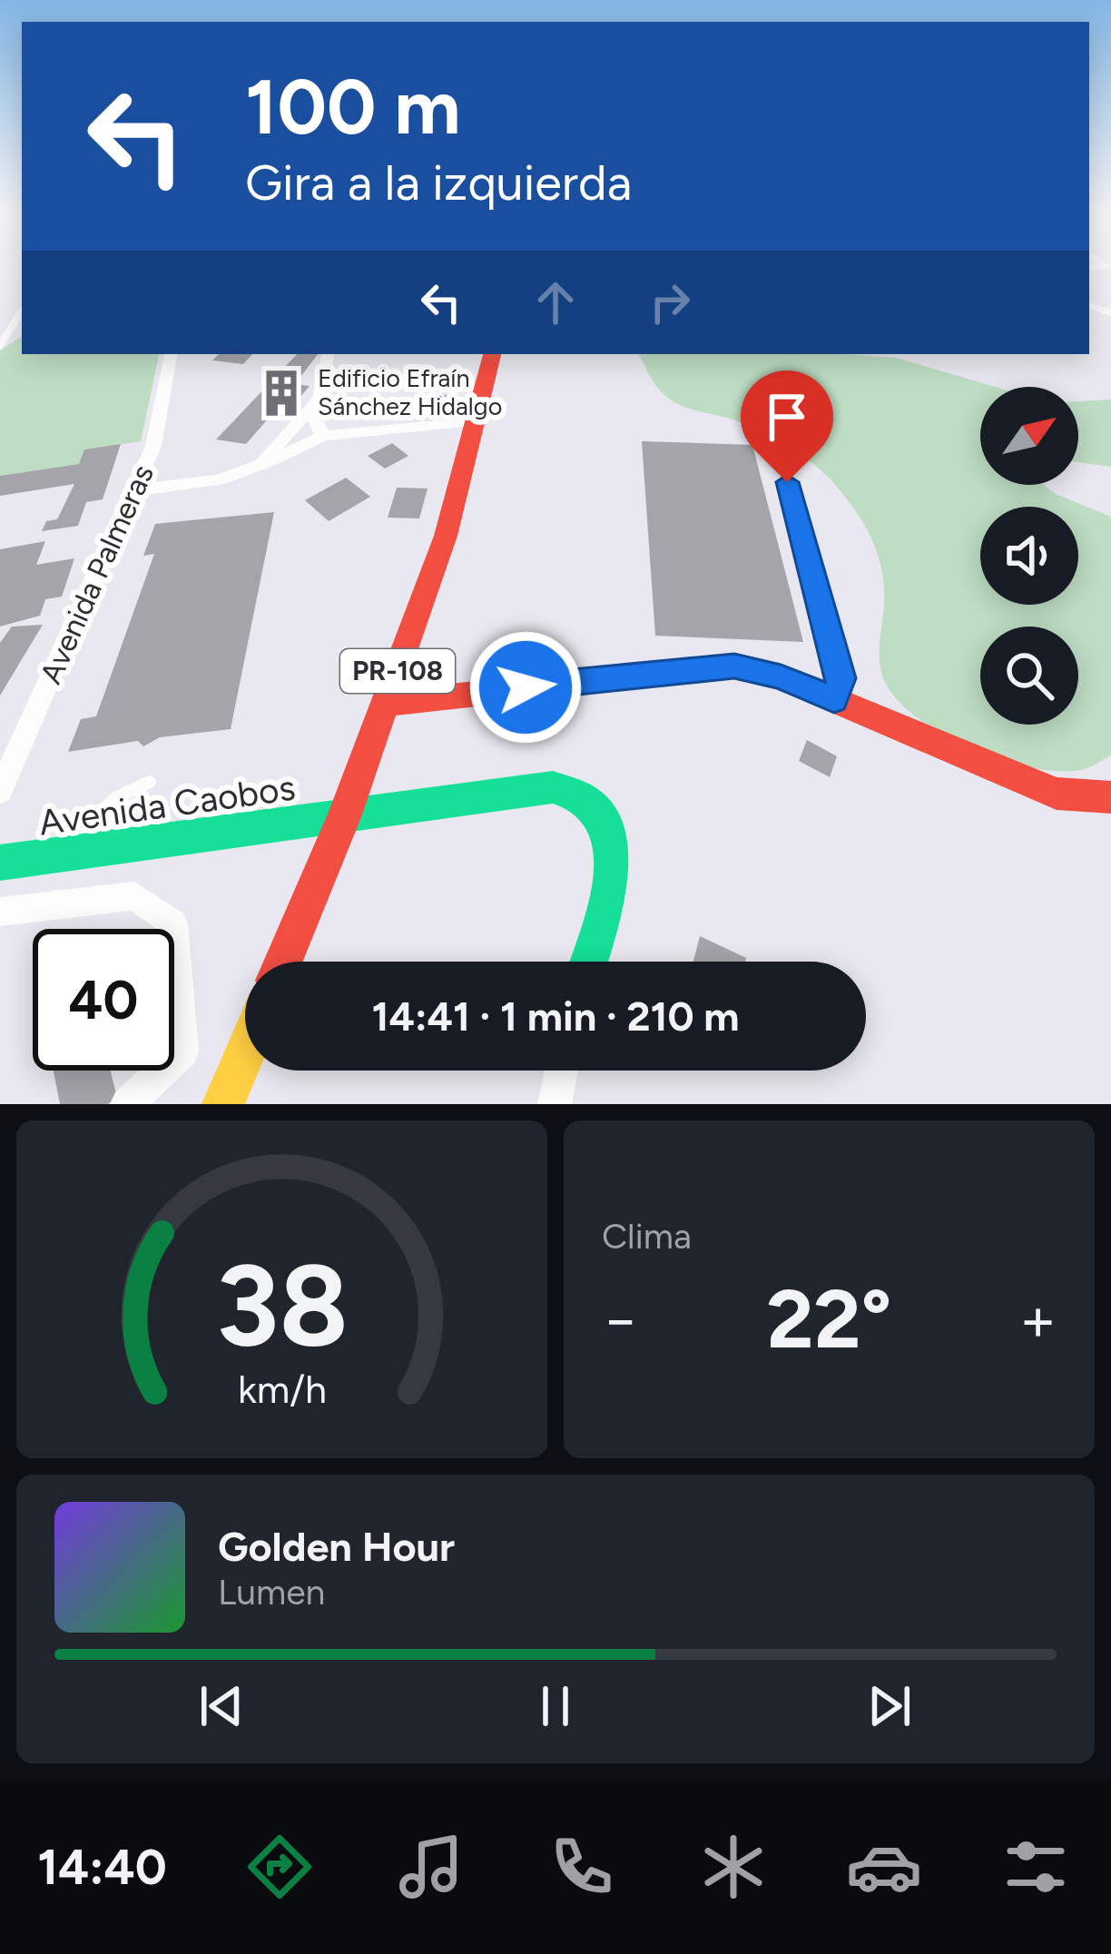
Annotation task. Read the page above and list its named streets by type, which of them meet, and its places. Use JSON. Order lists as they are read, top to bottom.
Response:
{
  "streets": {
    "street": ["Avenida Palmeras", "PR-108", "Avenida Caobos"]
  },
  "crossings": [
    ["PR-108", "Avenida Caobos"]
  ],
  "places": {
    "building": ["Edificio Efraín Sánchez Hidalgo"]
  },
  "north": "top right",
  "page": {
    "turn": ["100 m", "Gira a la izquierda"],
    "limit": "40",
    "trip": "14:41 · 1 min · 210 m",
    "tile": "Clima",
    "heat": ["−", "22°", "+"],
    "song": ["Golden Hour", "Lumen"],
    "tabs": "14:40",
    "gauge": ["38", "km/h"]
  }
}
